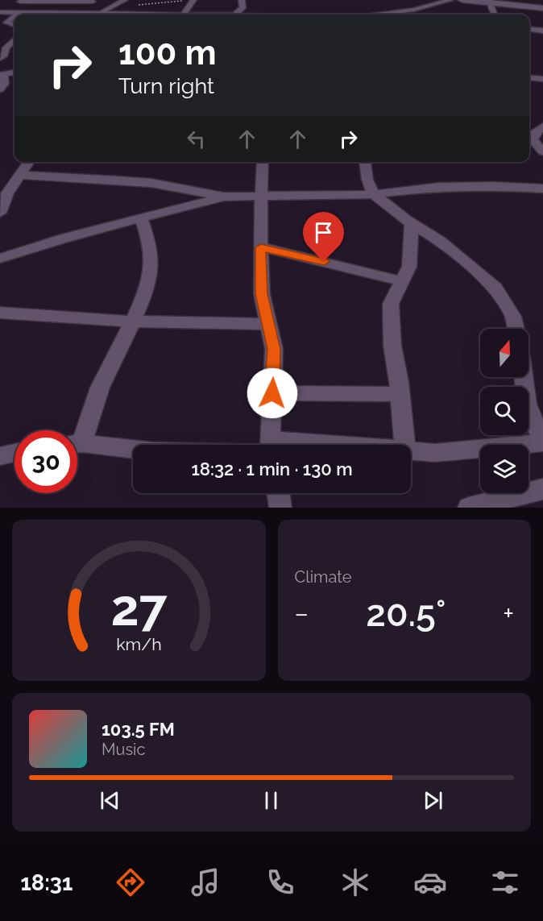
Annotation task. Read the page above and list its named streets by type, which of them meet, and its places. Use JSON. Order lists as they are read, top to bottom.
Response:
{
  "north": "top",
  "page": {
    "turn": ["100 m", "Turn right"],
    "limit": "30",
    "trip": "18:32 · 1 min · 130 m",
    "tile": "Climate",
    "heat": ["−", "20.5°", "+"],
    "song": ["103.5 FM", "Music"],
    "tabs": "18:31",
    "gauge": ["27", "km/h"]
  }
}
